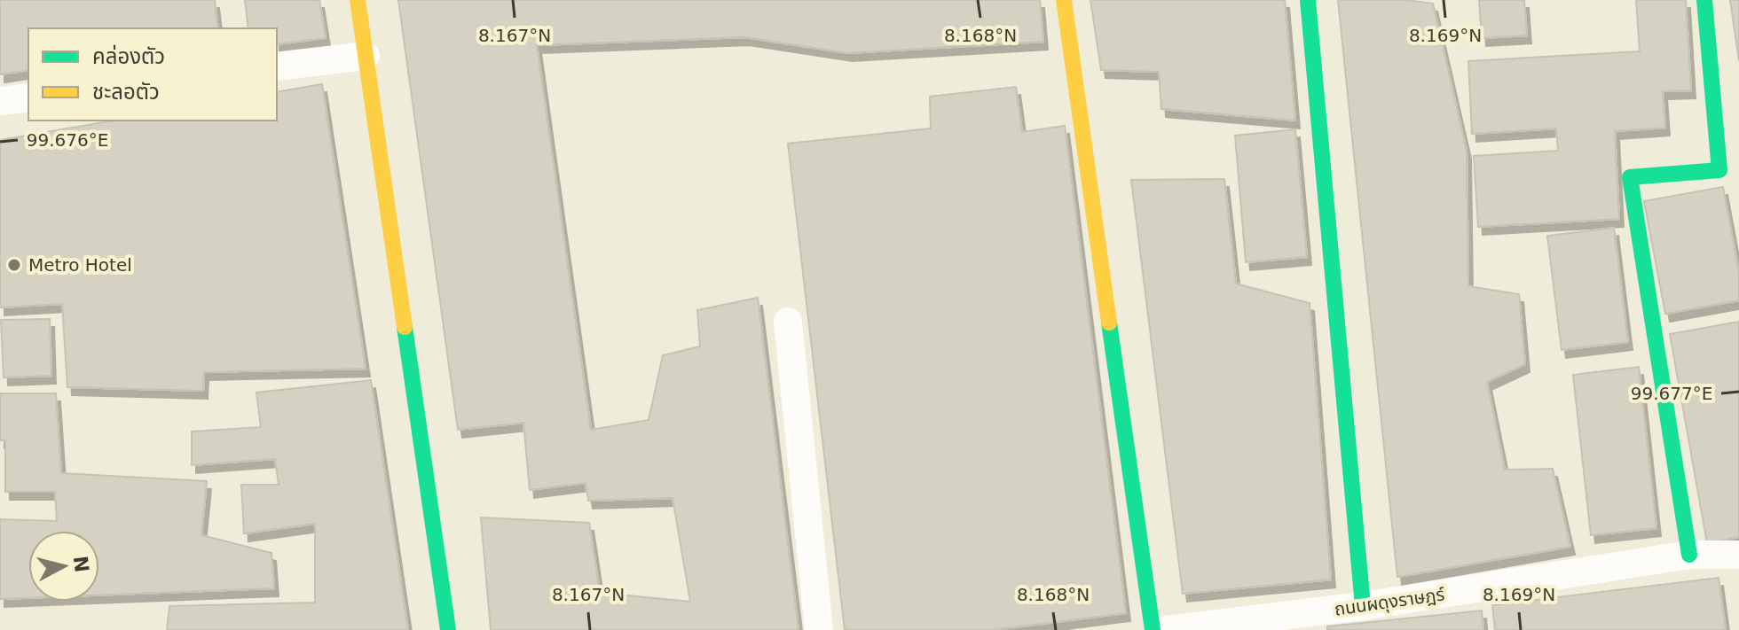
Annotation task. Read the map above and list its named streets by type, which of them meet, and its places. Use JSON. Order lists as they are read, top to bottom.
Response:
{
  "streets": {
    "street": ["ถนนผดุงราษฎร์"]
  },
  "places": ["Metro Hotel"],
  "legend": ["คล่องตัว", "ชะลอตัว"],
  "north": "right",
  "coordinates": [
    "8.167°N",
    "8.168°N",
    "8.169°N",
    "99.676°E",
    "99.677°E"
  ]
}
